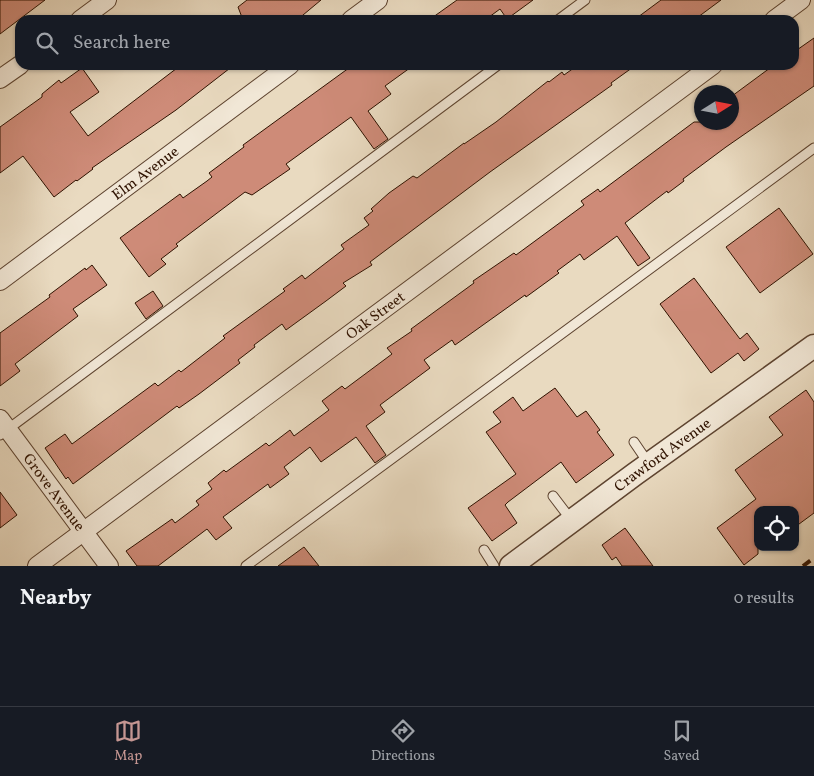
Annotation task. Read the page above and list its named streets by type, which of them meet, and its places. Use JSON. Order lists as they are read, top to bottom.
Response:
{
  "streets": {
    "street": [
      "Elm Avenue",
      "Oak Street",
      "Crawford Avenue",
      "Grove Avenue"
    ]
  },
  "crossings": [
    ["Oak Street", "Grove Avenue"]
  ],
  "north": "right",
  "page": {
    "search": "Search here",
    "heading": ["Nearby", "0 results"],
    "nav": ["Map", "Directions", "Saved"]
  }
}
